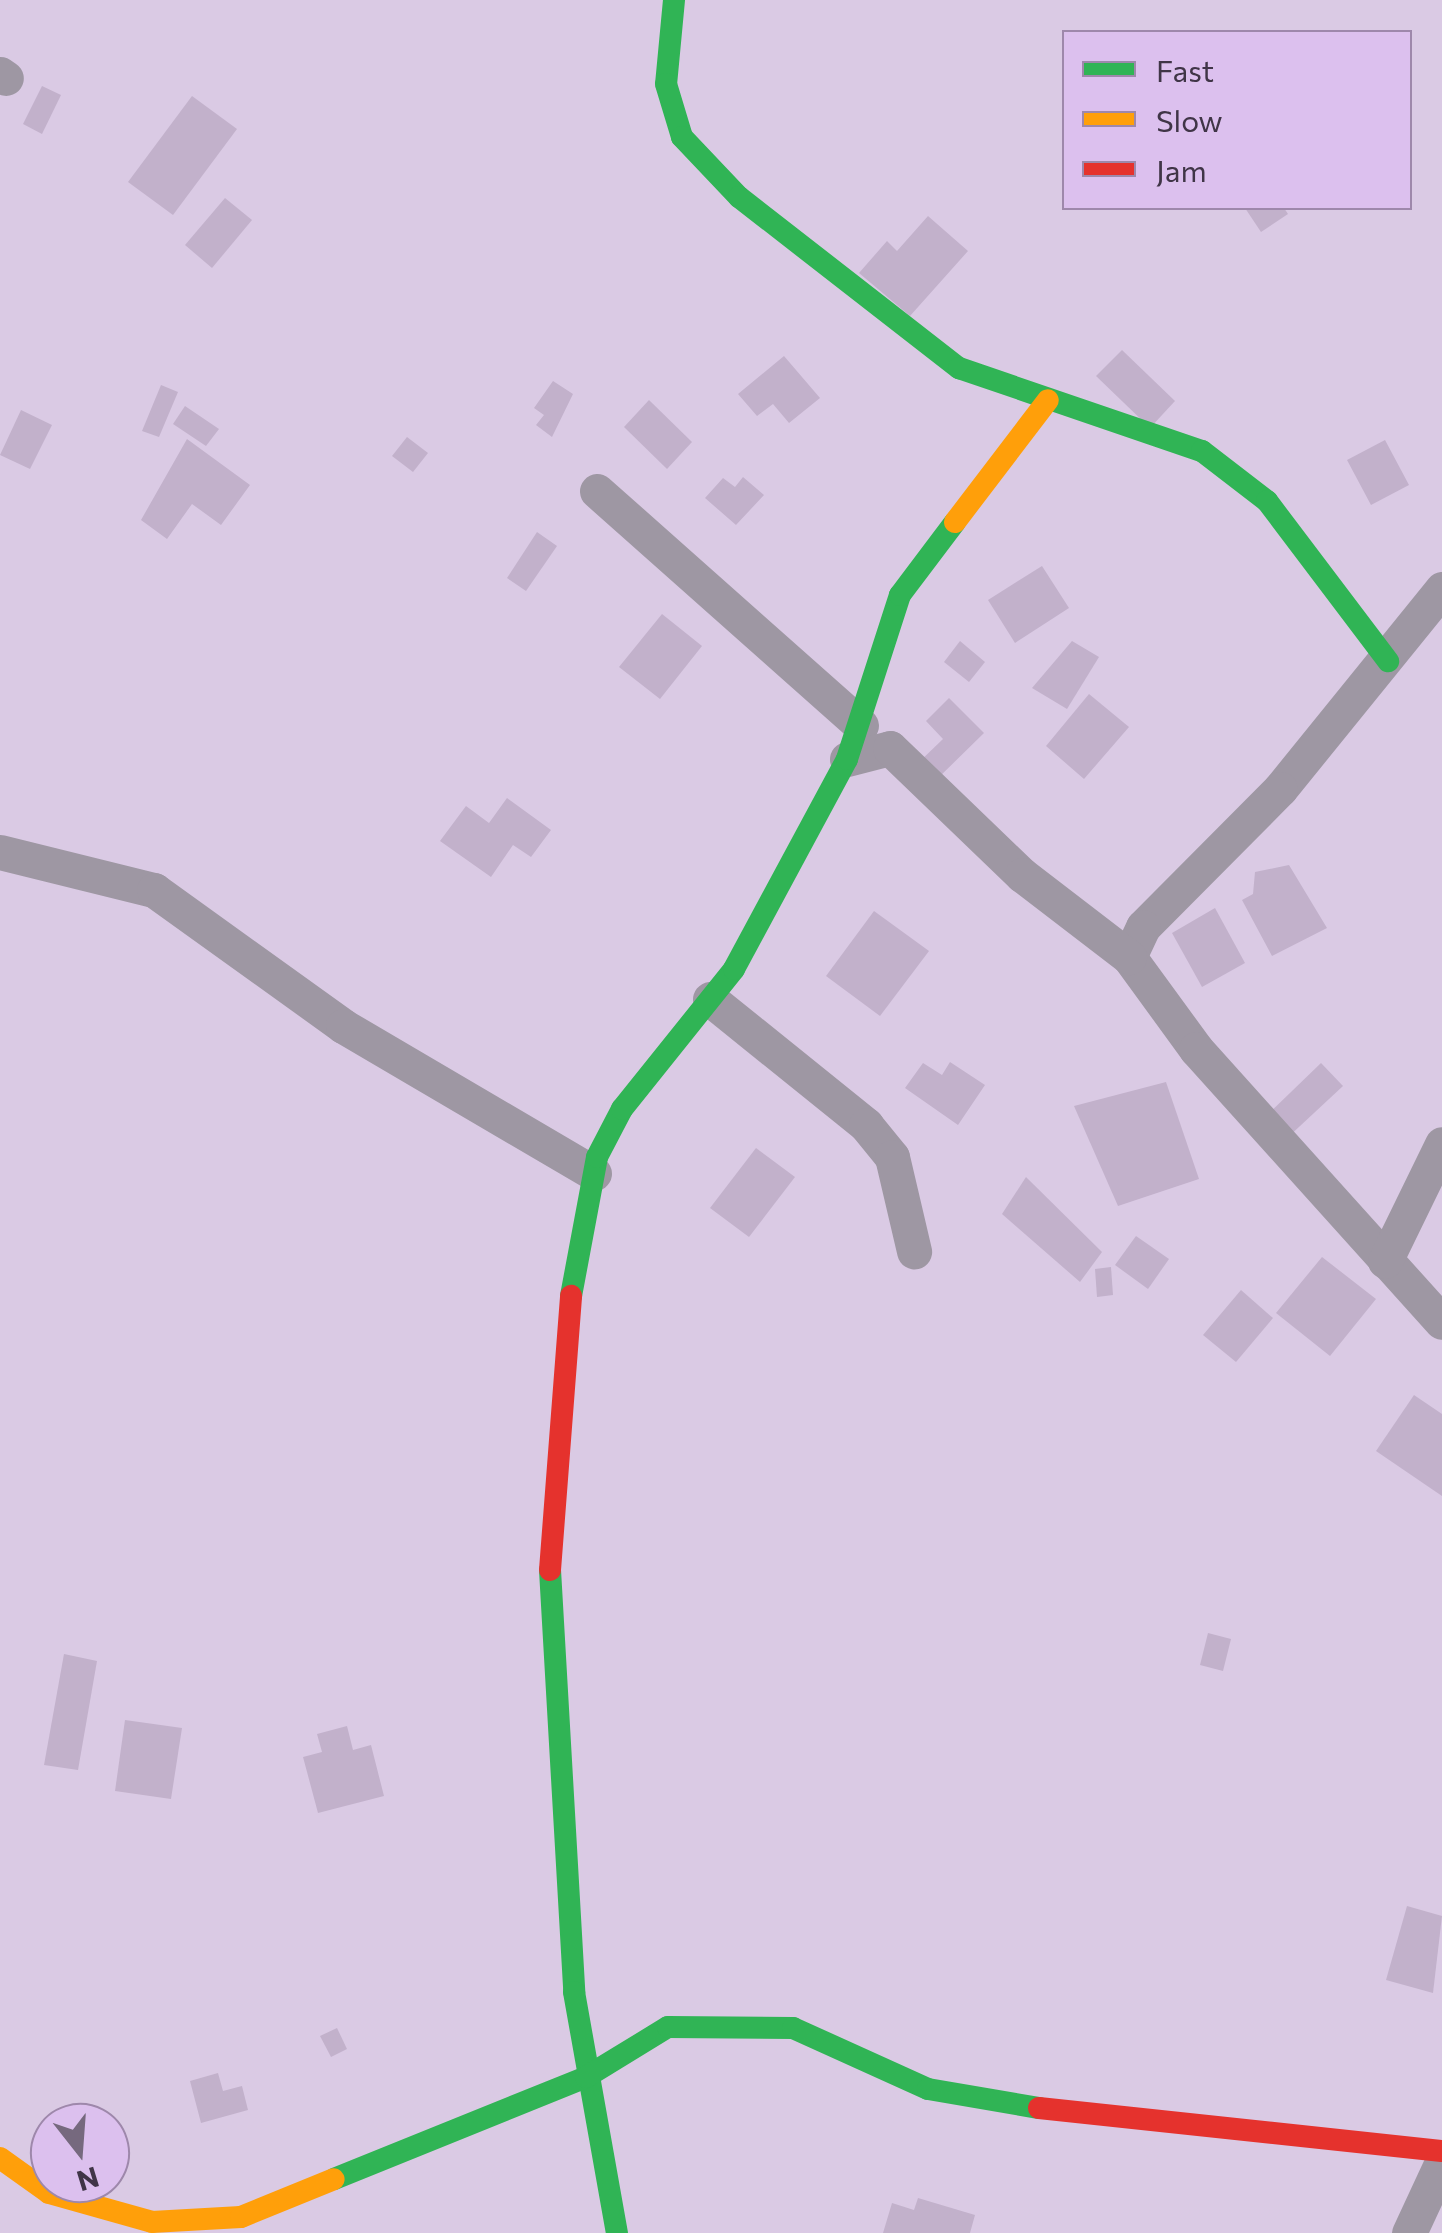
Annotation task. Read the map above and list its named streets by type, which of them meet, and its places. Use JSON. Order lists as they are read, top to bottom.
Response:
{
  "legend": ["Fast", "Slow", "Jam"],
  "north": "bottom"
}
